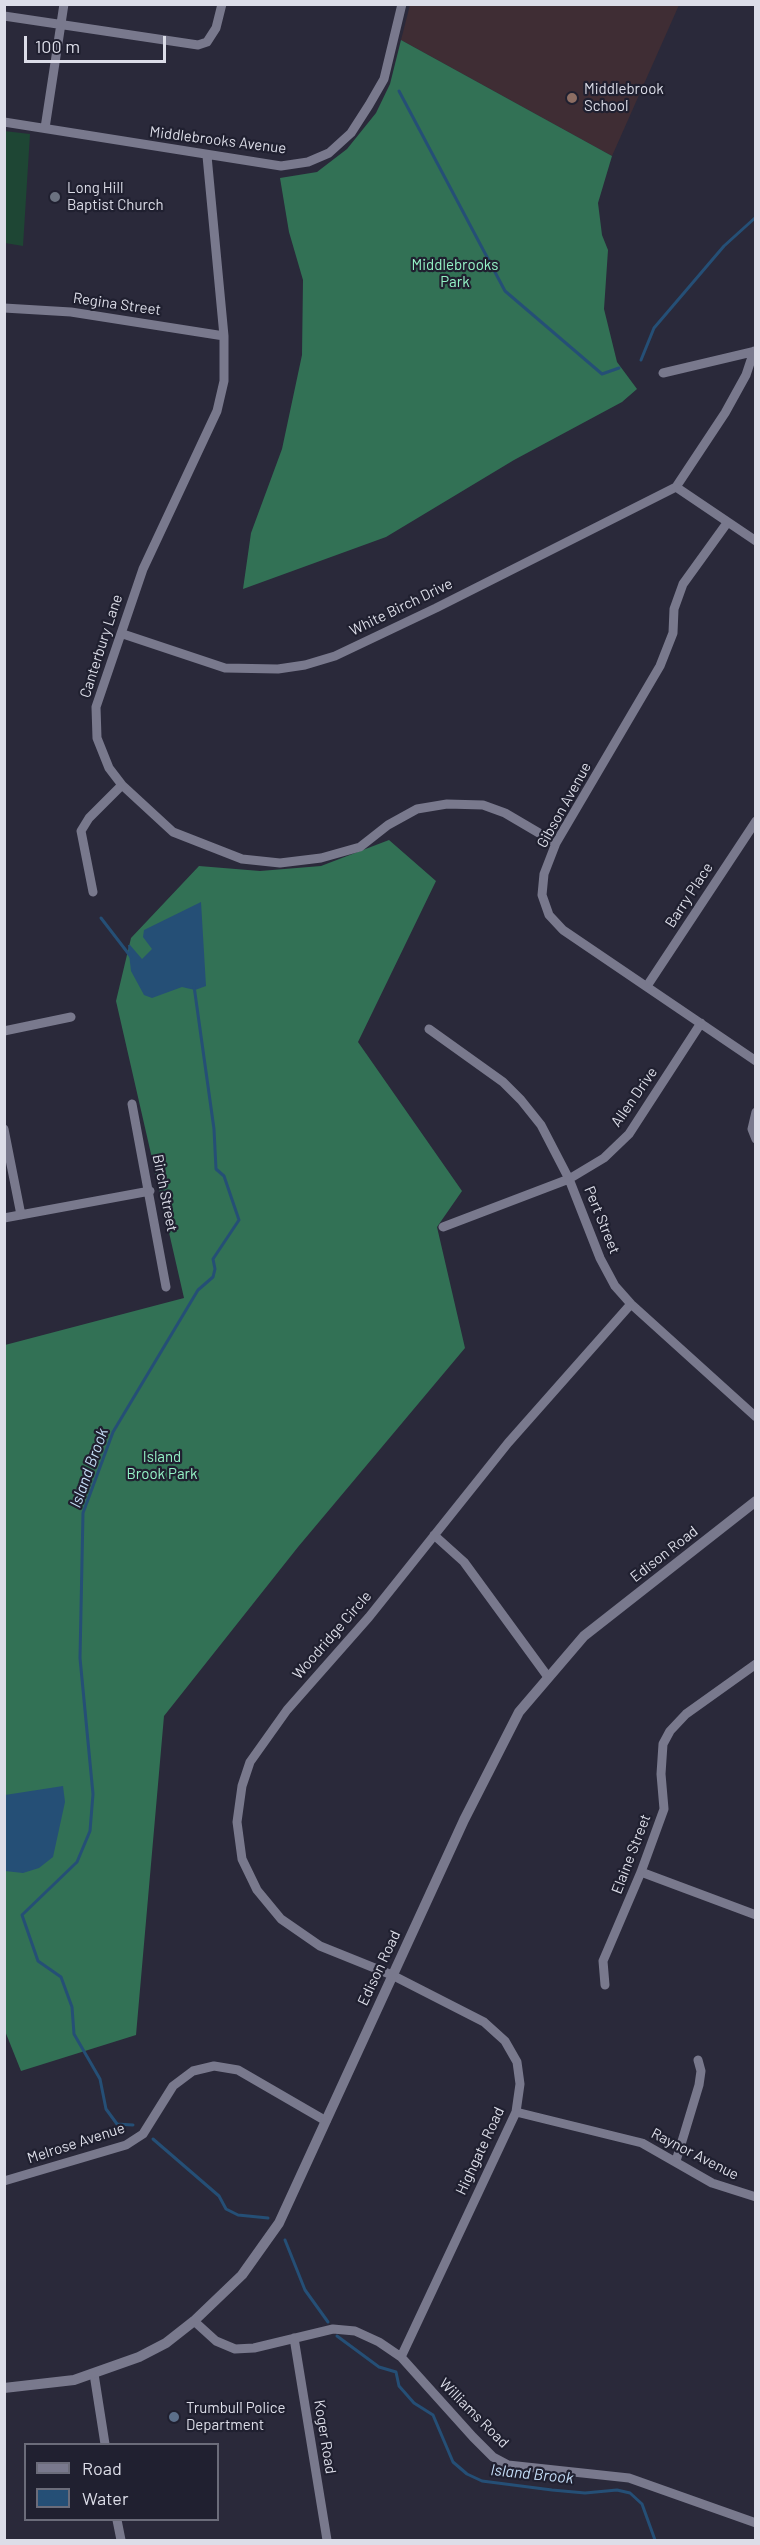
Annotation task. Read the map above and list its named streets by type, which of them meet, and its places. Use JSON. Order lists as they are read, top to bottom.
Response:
{
  "streets": {
    "street": [
      "Middlebrooks Avenue",
      "Regina Street",
      "White Birch Drive",
      "Canterbury Lane",
      "Gibson Avenue",
      "Barry Place",
      "Allen Drive",
      "Birch Street",
      "Pert Street",
      "Edison Road",
      "Woodridge Circle",
      "Elaine Street",
      "Melrose Avenue",
      "Highgate Road",
      "Raynor Avenue",
      "Williams Road",
      "Koger Road"
    ]
  },
  "crossings": [
    ["Middlebrooks Avenue", "Canterbury Lane"],
    ["Regina Street", "Canterbury Lane"],
    ["White Birch Drive", "Canterbury Lane"],
    ["Canterbury Lane", "Gibson Avenue"],
    ["Gibson Avenue", "Barry Place"],
    ["Gibson Avenue", "Allen Drive"],
    ["Allen Drive", "Pert Street"],
    ["Pert Street", "Woodridge Circle"],
    ["Edison Road", "Woodridge Circle"],
    ["Edison Road", "Melrose Avenue"],
    ["Edison Road", "Highgate Road"],
    ["Edison Road", "Williams Road"],
    ["Woodridge Circle", "Highgate Road"],
    ["Highgate Road", "Raynor Avenue"],
    ["Highgate Road", "Williams Road"],
    ["Williams Road", "Koger Road"]
  ],
  "water": ["Island Brook"],
  "parks": ["Middlebrooks Park", "Island Brook Park"],
  "places": ["Middlebrook School", "Long Hill Baptist Church", "Trumbull Police Department"],
  "legend": ["Road", "Water"],
  "scale_bar": "100 m"
}
